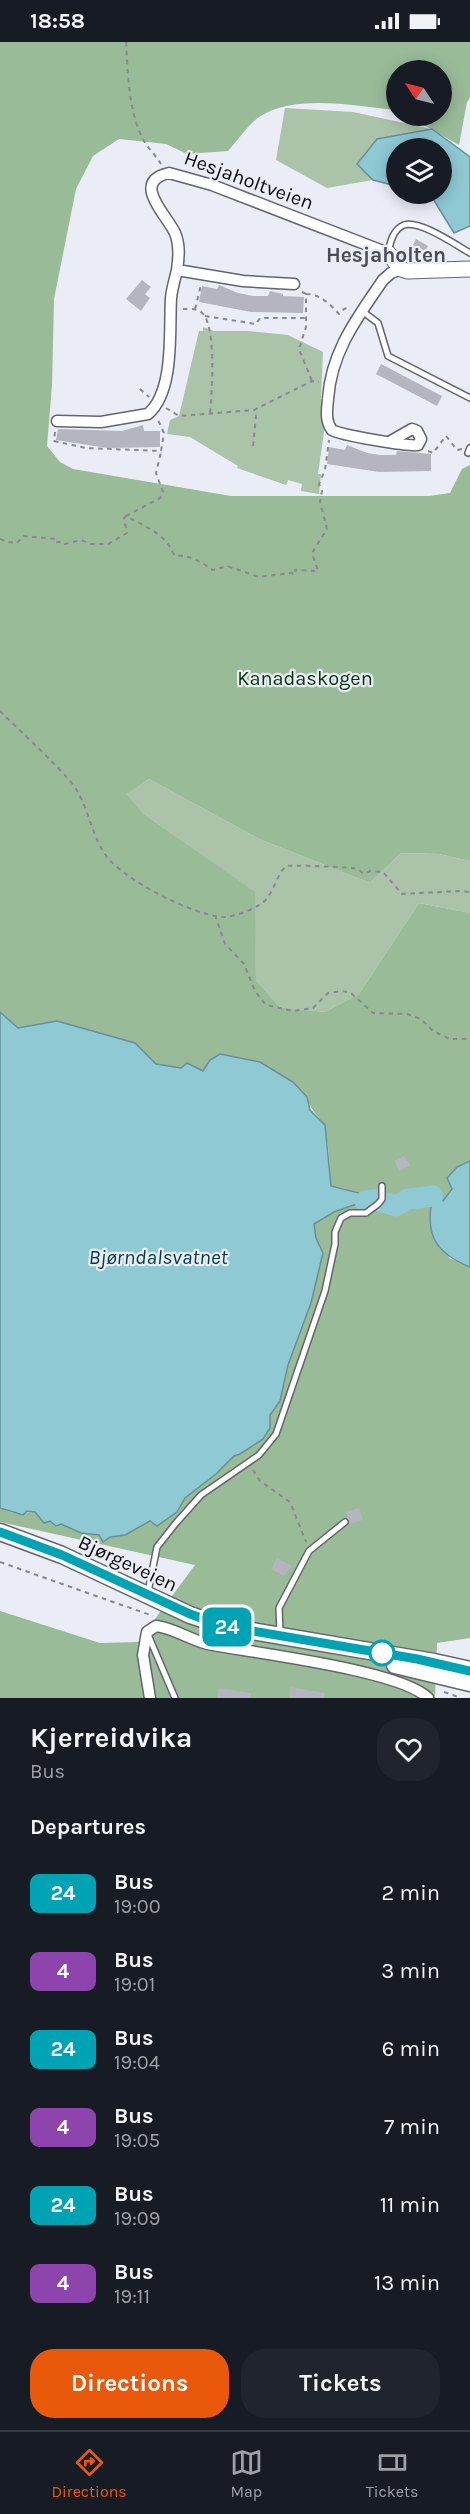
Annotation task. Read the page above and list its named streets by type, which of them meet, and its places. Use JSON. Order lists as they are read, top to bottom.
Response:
{
  "streets": {
    "main road": ["Bjørgeveien"],
    "street": ["Hesjaholtveien"]
  },
  "districts": ["Hesjaholten"],
  "water": ["Bjørndalsvatnet"],
  "parks": ["Kanadaskogen"],
  "lines": ["bus line 24"],
  "north": "top left",
  "page": {
    "status": "18:58",
    "on_map": "24",
    "heading": [
      ["Kjerreidvika", "Bus"],
      "Departures"
    ],
    "list": [
      {
        "mark": "24",
        "name": "Bus",
        "note": "19:00",
        "value": "2 min"
      },
      {
        "mark": "4",
        "name": "Bus",
        "note": "19:01",
        "value": "3 min"
      },
      {
        "mark": "24",
        "name": "Bus",
        "note": "19:04",
        "value": "6 min"
      },
      {
        "mark": "4",
        "name": "Bus",
        "note": "19:05",
        "value": "7 min"
      },
      {
        "mark": "24",
        "name": "Bus",
        "note": "19:09",
        "value": "11 min"
      },
      {
        "mark": "4",
        "name": "Bus",
        "note": "19:11",
        "value": "13 min"
      }
    ],
    "buttons": ["Directions", "Tickets"],
    "tabs": ["Directions", "Map", "Tickets"]
  }
}
